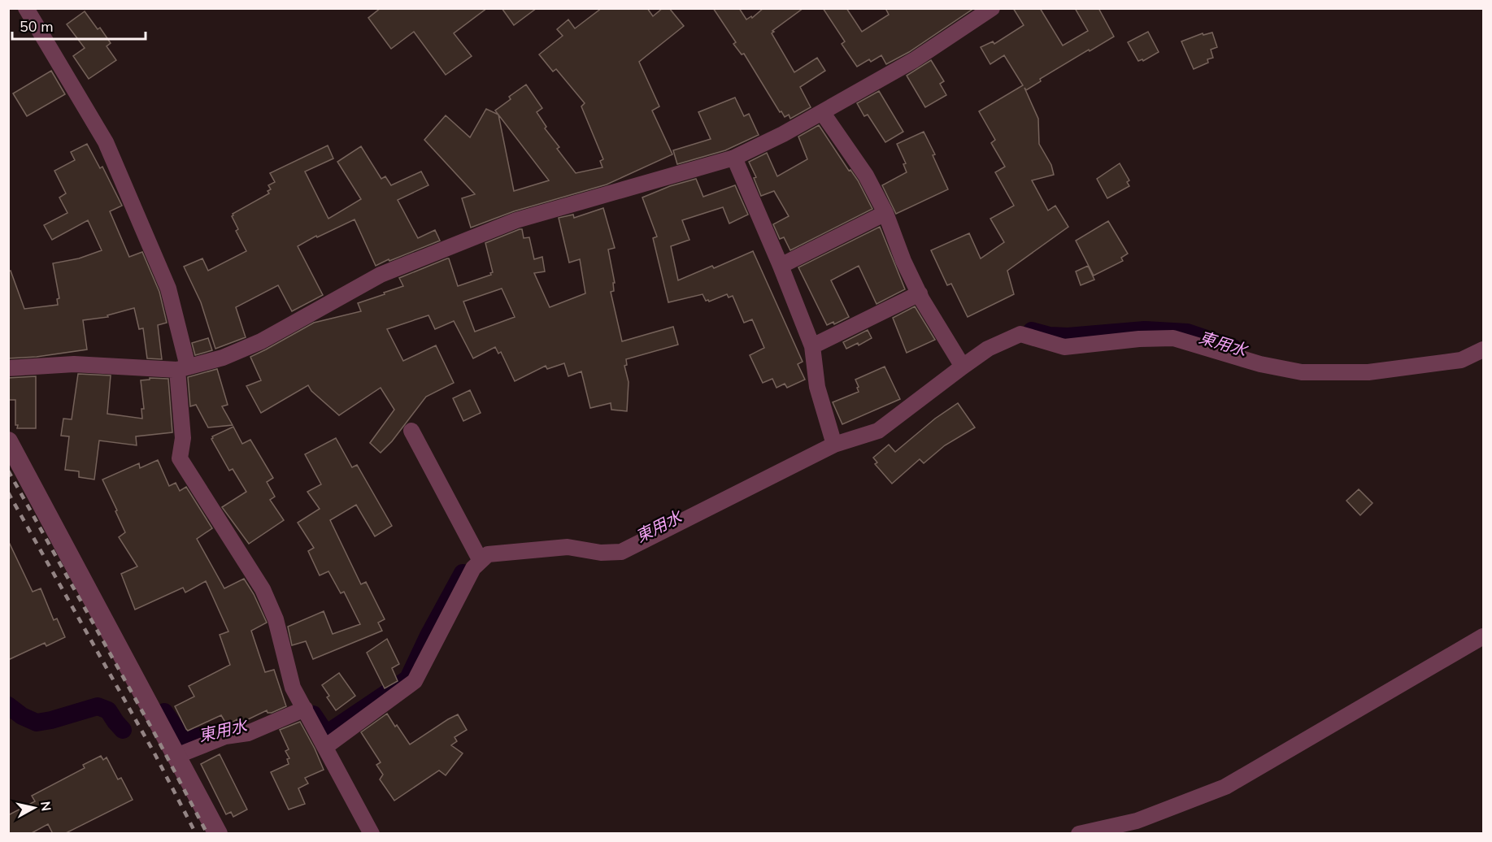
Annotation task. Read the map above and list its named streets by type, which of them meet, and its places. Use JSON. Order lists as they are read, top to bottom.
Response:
{
  "water": ["東用水"],
  "scale_bar": "50 m",
  "north": "right"
}
